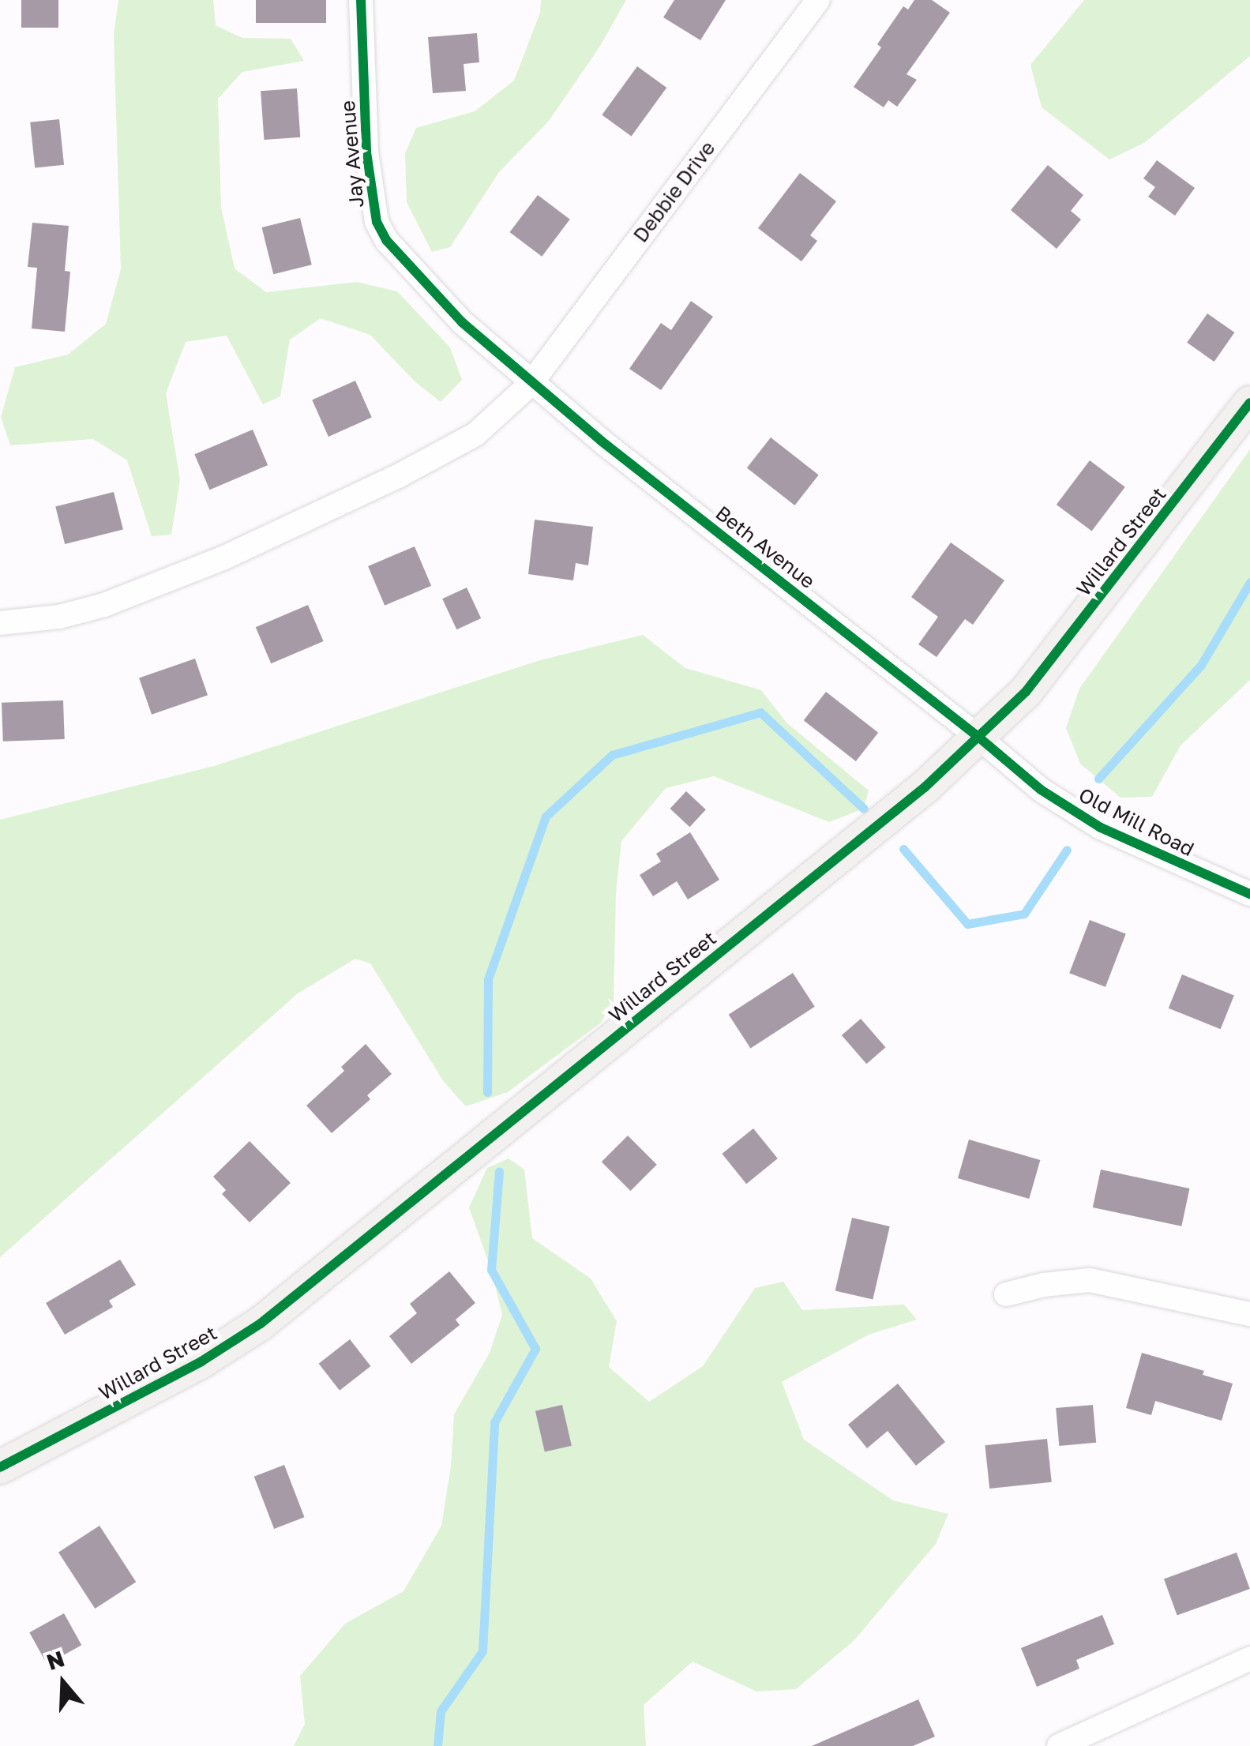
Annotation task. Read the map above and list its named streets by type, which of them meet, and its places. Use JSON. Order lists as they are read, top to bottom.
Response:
{
  "streets": {
    "street": [
      "Jay Avenue",
      "Debbie Drive",
      "Willard Street",
      "Beth Avenue",
      "Old Mill Road"
    ]
  },
  "crossings": [
    ["Jay Avenue", "Debbie Drive"],
    ["Jay Avenue", "Beth Avenue"],
    ["Debbie Drive", "Beth Avenue"],
    ["Willard Street", "Beth Avenue"],
    ["Willard Street", "Old Mill Road"],
    ["Beth Avenue", "Old Mill Road"]
  ],
  "north": "top"
}
